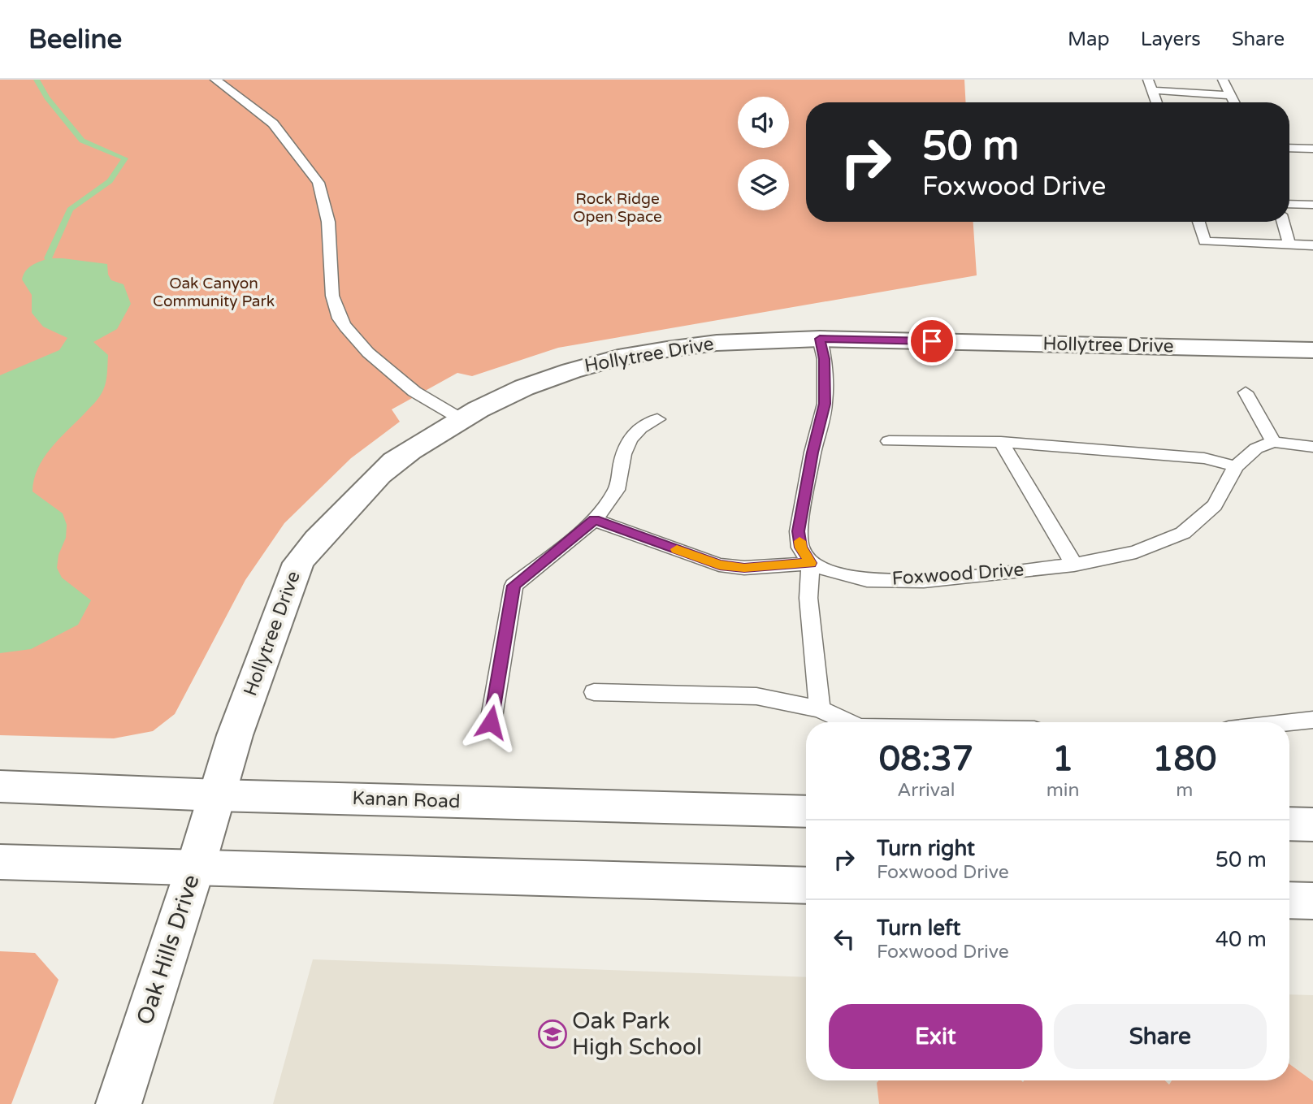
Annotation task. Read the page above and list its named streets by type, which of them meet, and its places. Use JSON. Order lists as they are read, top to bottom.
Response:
{
  "streets": {
    "street": ["Hollytree Drive", "Kanan Road", "Oak Hills Drive"],
    "lane": ["Foxwood Drive"]
  },
  "crossings": [
    ["Hollytree Drive", "Kanan Road"],
    ["Hollytree Drive", "Oak Hills Drive"],
    ["Kanan Road", "Oak Hills Drive"]
  ],
  "parks": ["Rock Ridge Open Space", "Oak Canyon Community Park"],
  "places": {
    "school or university": ["Oak Park High School"]
  },
  "page": {
    "header": "Beeline",
    "nav": ["Map", "Layers", "Share"],
    "turn": ["50 m", "Foxwood Drive"],
    "eta": [
      "08:37",
      "Arrival",
      "1",
      "min",
      "180",
      "m"
    ],
    "list": [
      {
        "name": "Turn right",
        "note": "Foxwood Drive",
        "value": "50 m"
      },
      {
        "name": "Turn left",
        "note": "Foxwood Drive",
        "value": "40 m"
      }
    ],
    "buttons": ["Exit", "Share"]
  }
}
